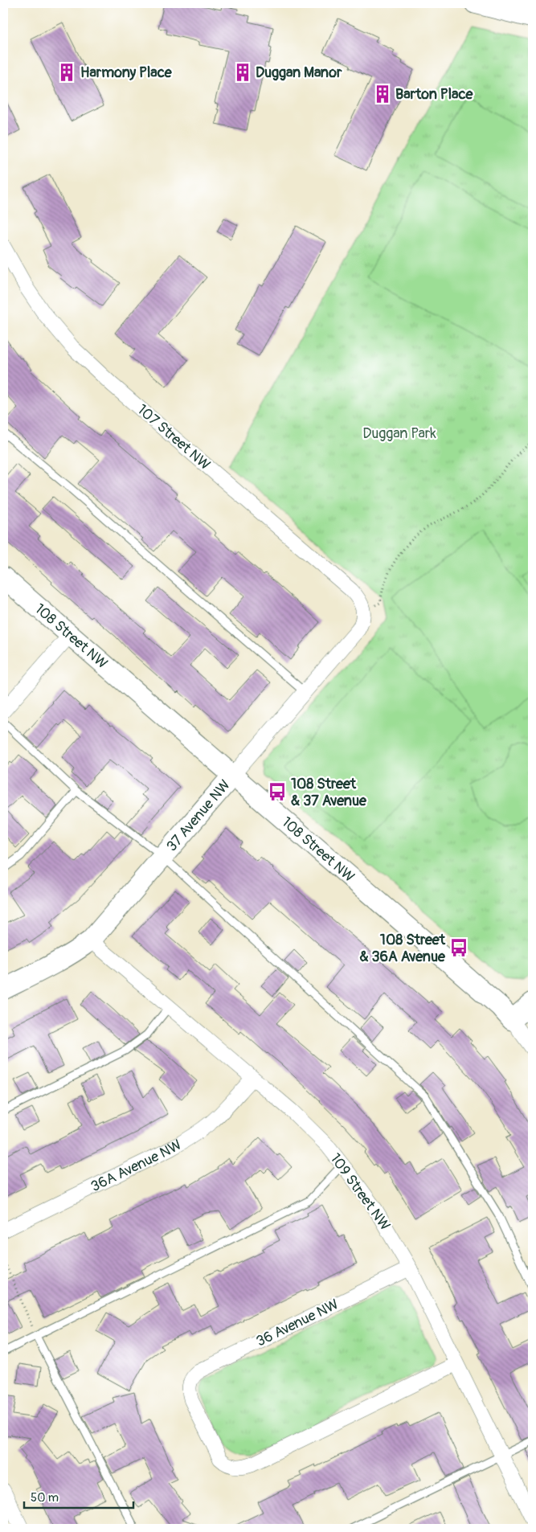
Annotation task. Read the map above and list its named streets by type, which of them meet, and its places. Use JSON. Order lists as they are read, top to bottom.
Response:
{
  "streets": {
    "street": [
      "107 Street NW",
      "108 Street NW",
      "37 Avenue NW",
      "36A Avenue NW",
      "109 Street NW",
      "36 Avenue NW"
    ]
  },
  "crossings": [
    ["107 Street NW", "37 Avenue NW"],
    ["108 Street NW", "37 Avenue NW"],
    ["37 Avenue NW", "109 Street NW"],
    ["36A Avenue NW", "109 Street NW"],
    ["109 Street NW", "36 Avenue NW"]
  ],
  "parks": ["Duggan Park"],
  "places": {
    "building": ["Harmony Place", "Duggan Manor", "Barton Place"],
    "bus stop": ["108 Street & 37 Avenue", "108 Street & 36A Avenue"]
  },
  "scale_bar": "50 m"
}
